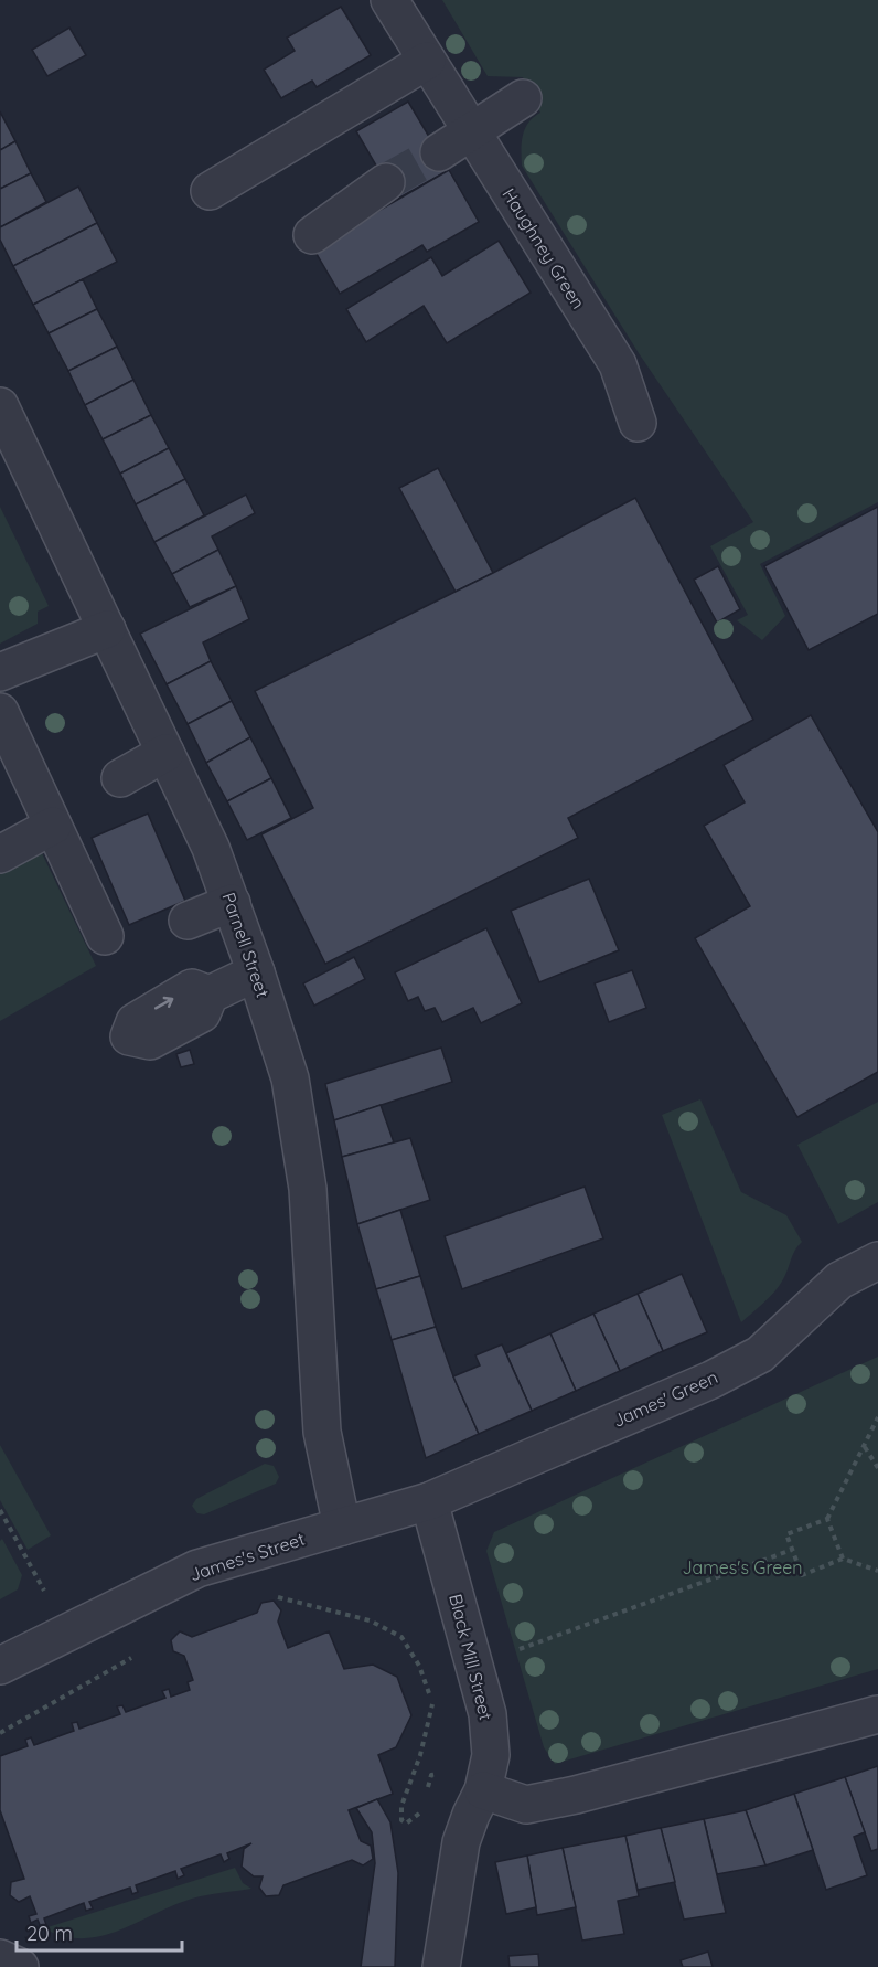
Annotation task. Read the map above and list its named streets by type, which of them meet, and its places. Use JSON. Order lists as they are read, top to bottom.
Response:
{
  "streets": {
    "street": [
      "Haughney Green",
      "Parnell Street",
      "James' Green",
      "James's Street",
      "Black Mill Street"
    ]
  },
  "crossings": [
    ["Parnell Street", "James's Street"],
    ["James' Green", "James's Street"],
    ["James' Green", "Black Mill Street"],
    ["James's Street", "Black Mill Street"]
  ],
  "parks": ["James's Green"],
  "scale_bar": "20 m"
}
